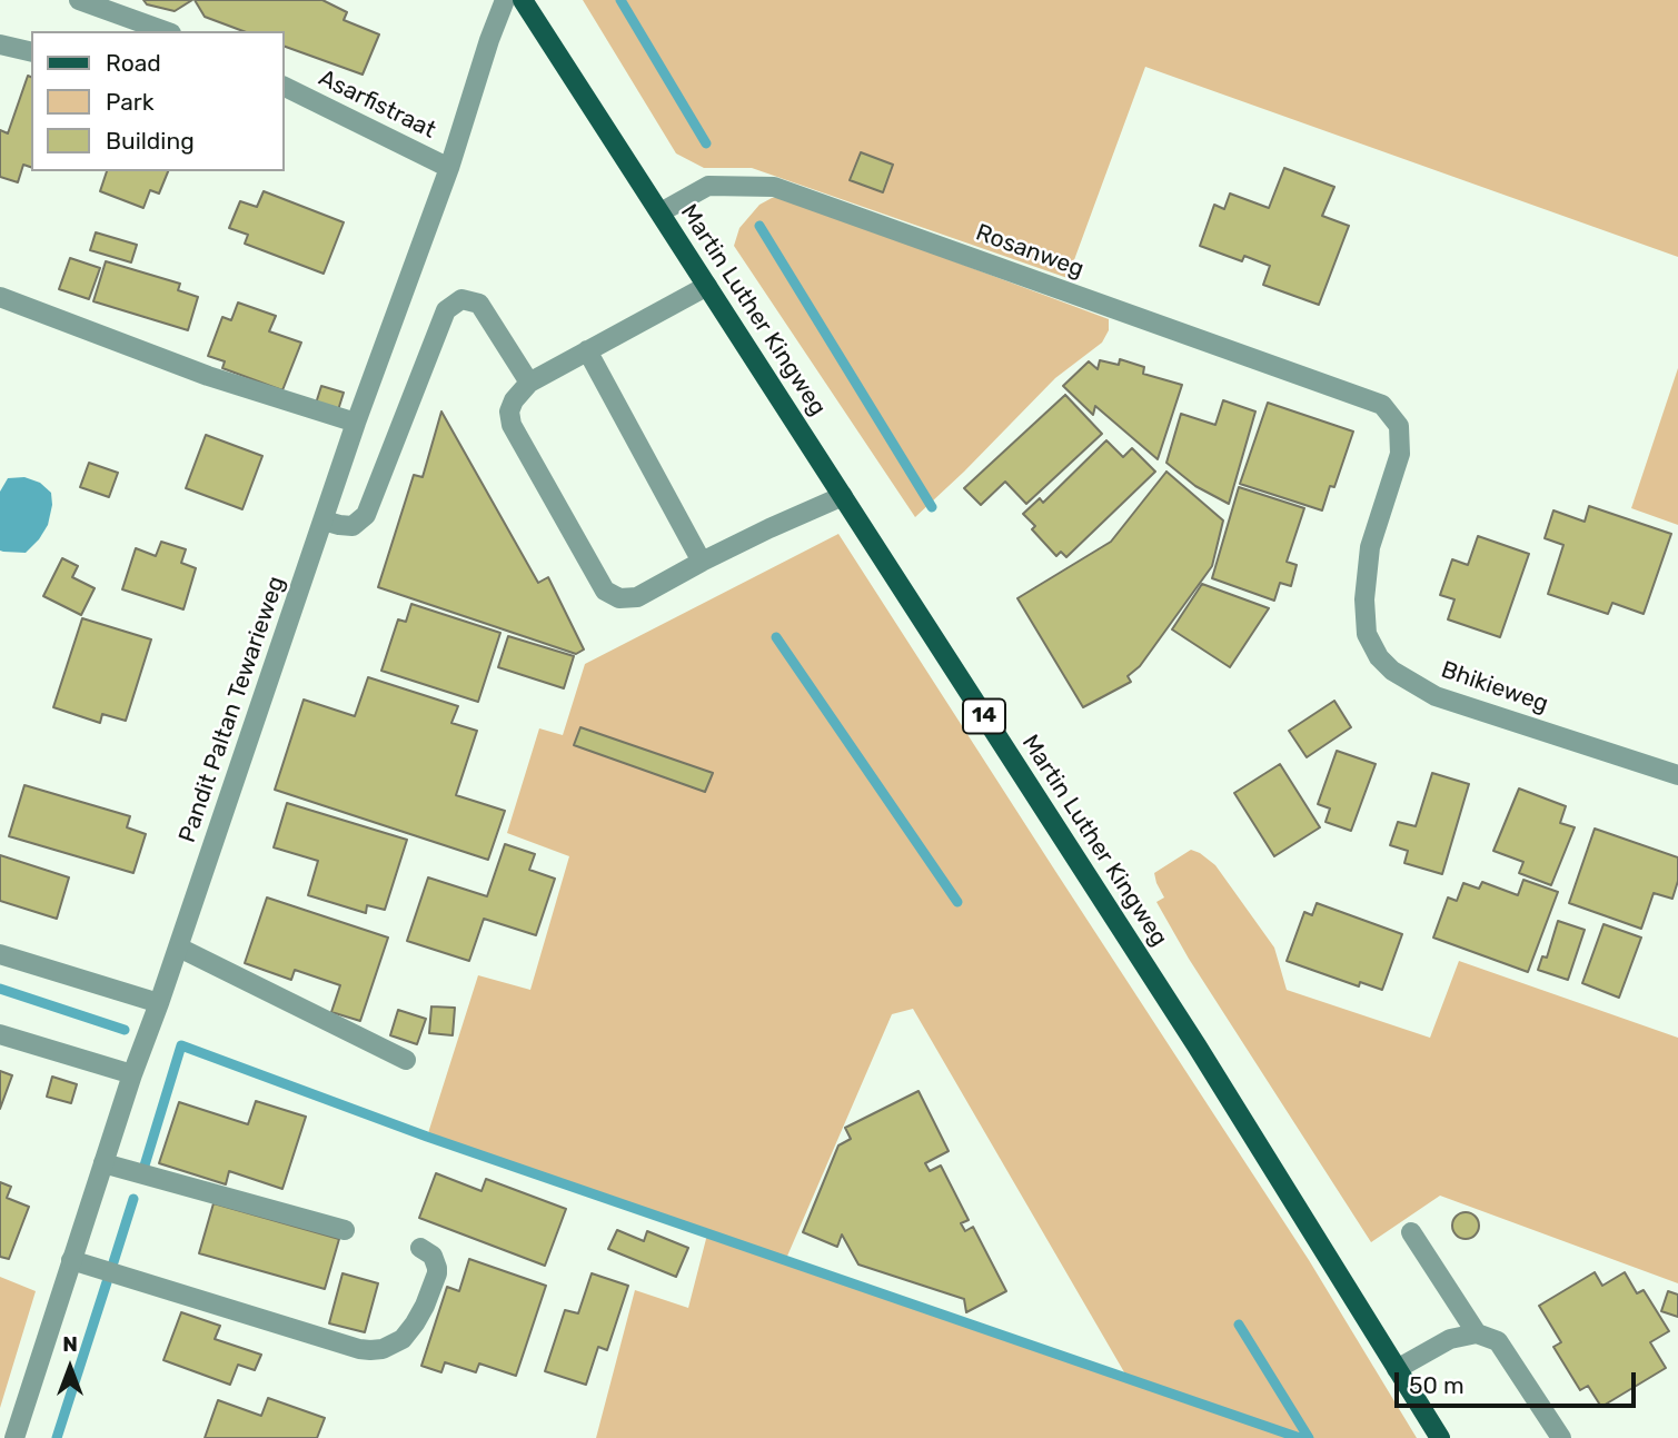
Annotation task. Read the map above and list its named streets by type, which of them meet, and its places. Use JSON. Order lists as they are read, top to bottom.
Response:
{
  "streets": {
    "main road": ["Martin Luther Kingweg", "14"],
    "street": [
      "Asarfistraat",
      "Rosanweg",
      "Bhikieweg",
      "Pandit Paltan Tewarieweg"
    ]
  },
  "crossings": [
    ["Asarfistraat", "Pandit Paltan Tewarieweg"],
    ["Rosanweg", "Martin Luther Kingweg"],
    ["Rosanweg", "Bhikieweg"]
  ],
  "legend": ["Road", "Park", "Building"],
  "scale_bar": "50 m",
  "north": "top"
}
